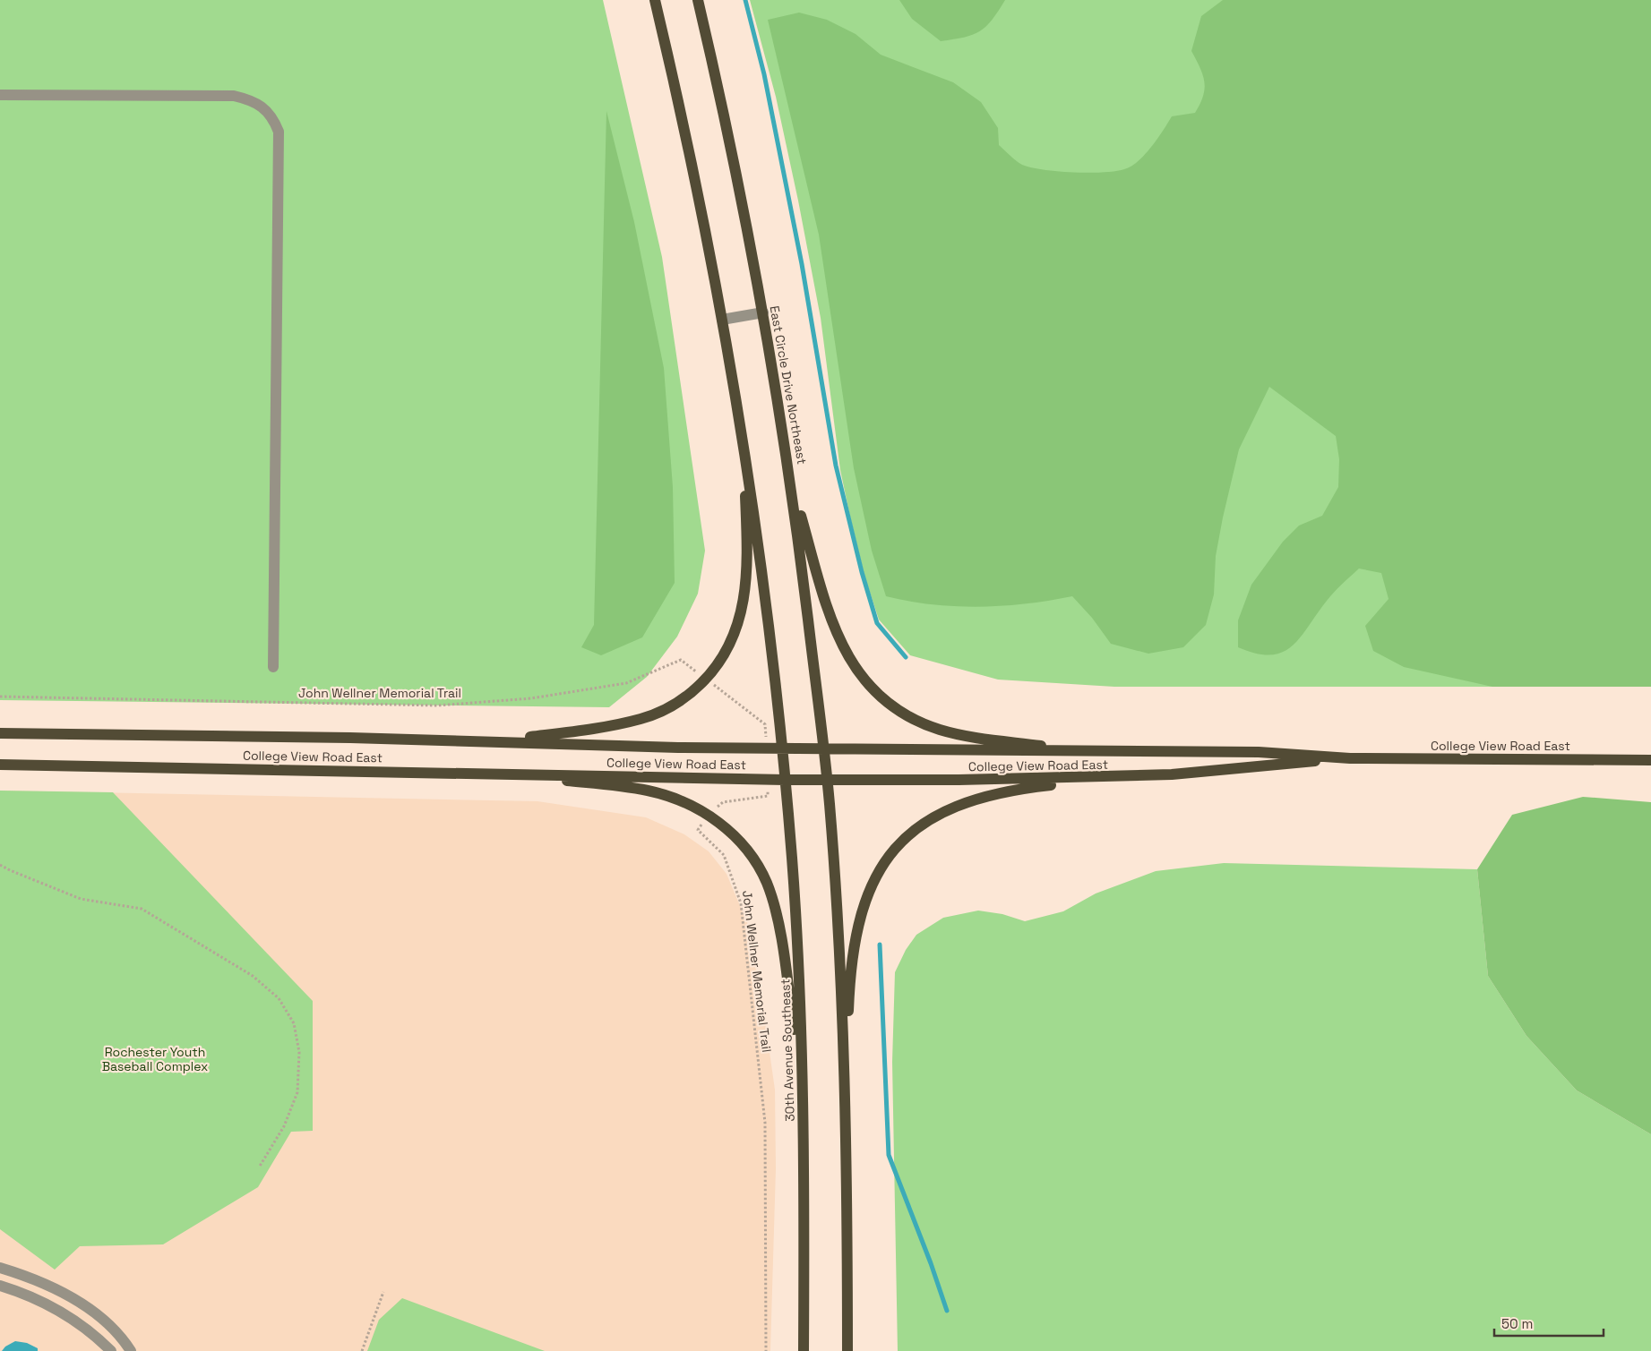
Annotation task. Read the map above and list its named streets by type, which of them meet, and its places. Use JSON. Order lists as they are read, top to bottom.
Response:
{
  "streets": {
    "main road": ["East Circle Drive Northeast", "College View Road East", "30th Avenue Southeast"],
    "path": ["John Wellner Memorial Trail"]
  },
  "crossings": [
    ["East Circle Drive Northeast", "College View Road East"],
    ["John Wellner Memorial Trail", "College View Road East"],
    ["College View Road East", "30th Avenue Southeast"]
  ],
  "parks": ["Rochester Youth Baseball Complex"],
  "scale_bar": "50 m"
}
